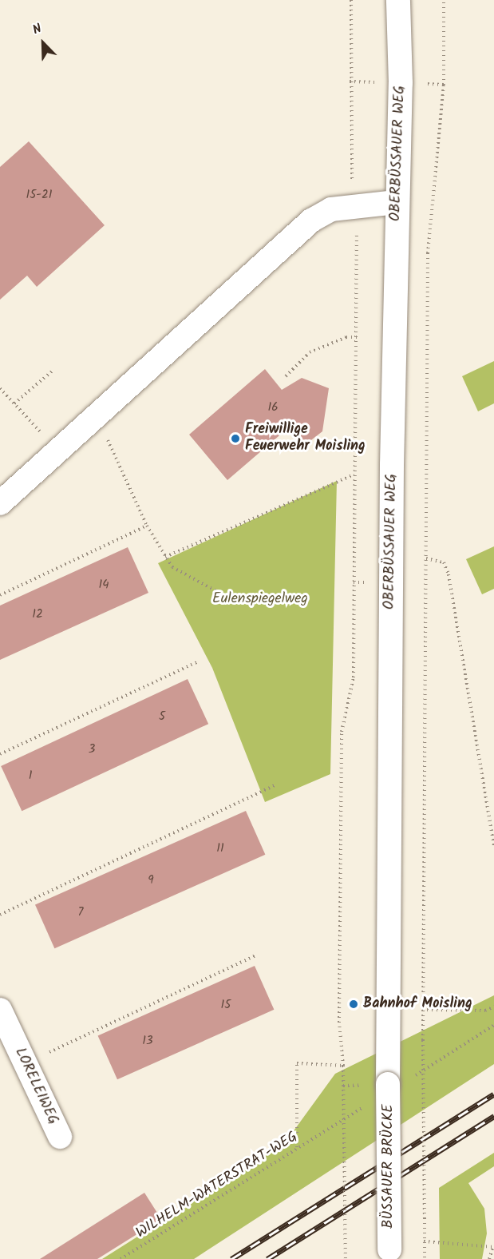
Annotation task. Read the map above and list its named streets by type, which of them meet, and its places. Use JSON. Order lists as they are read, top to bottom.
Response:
{
  "streets": {
    "street": ["OBERBÜSSAUER WEG", "LORELEIWEG", "BÜSSAUER BRÜCKE"],
    "path": ["WILHELM-WATERSTRAT-WEG"]
  },
  "crossings": [
    ["OBERBÜSSAUER WEG", "BÜSSAUER BRÜCKE"]
  ],
  "parks": ["Eulenspiegelweg"],
  "places": ["Freiwillige Feuerwehr Moisling", "Bahnhof Moisling"],
  "house_numbers": [
    "15-21",
    "16",
    "14",
    "12",
    "5",
    "3",
    "1",
    "11",
    "9",
    "7",
    "15",
    "13"
  ],
  "north": "top left"
}
